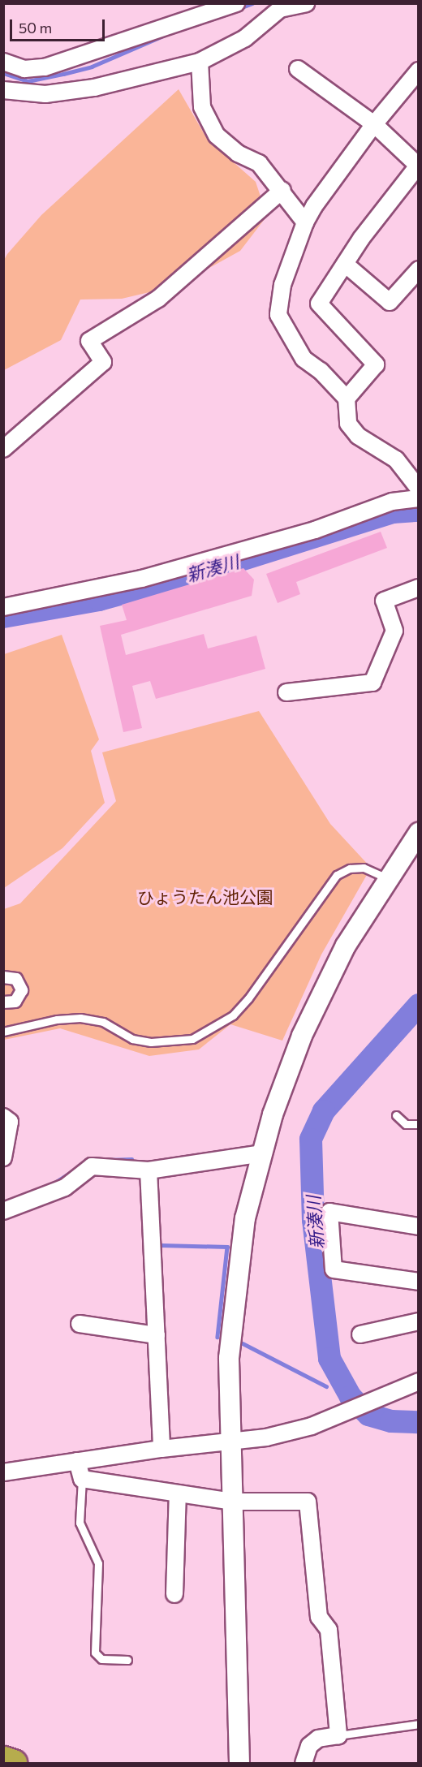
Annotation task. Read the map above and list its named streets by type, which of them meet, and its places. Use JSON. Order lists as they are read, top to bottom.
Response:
{
  "water": ["新湊川"],
  "parks": ["ひょうたん池公園"],
  "scale_bar": "50 m"
}
